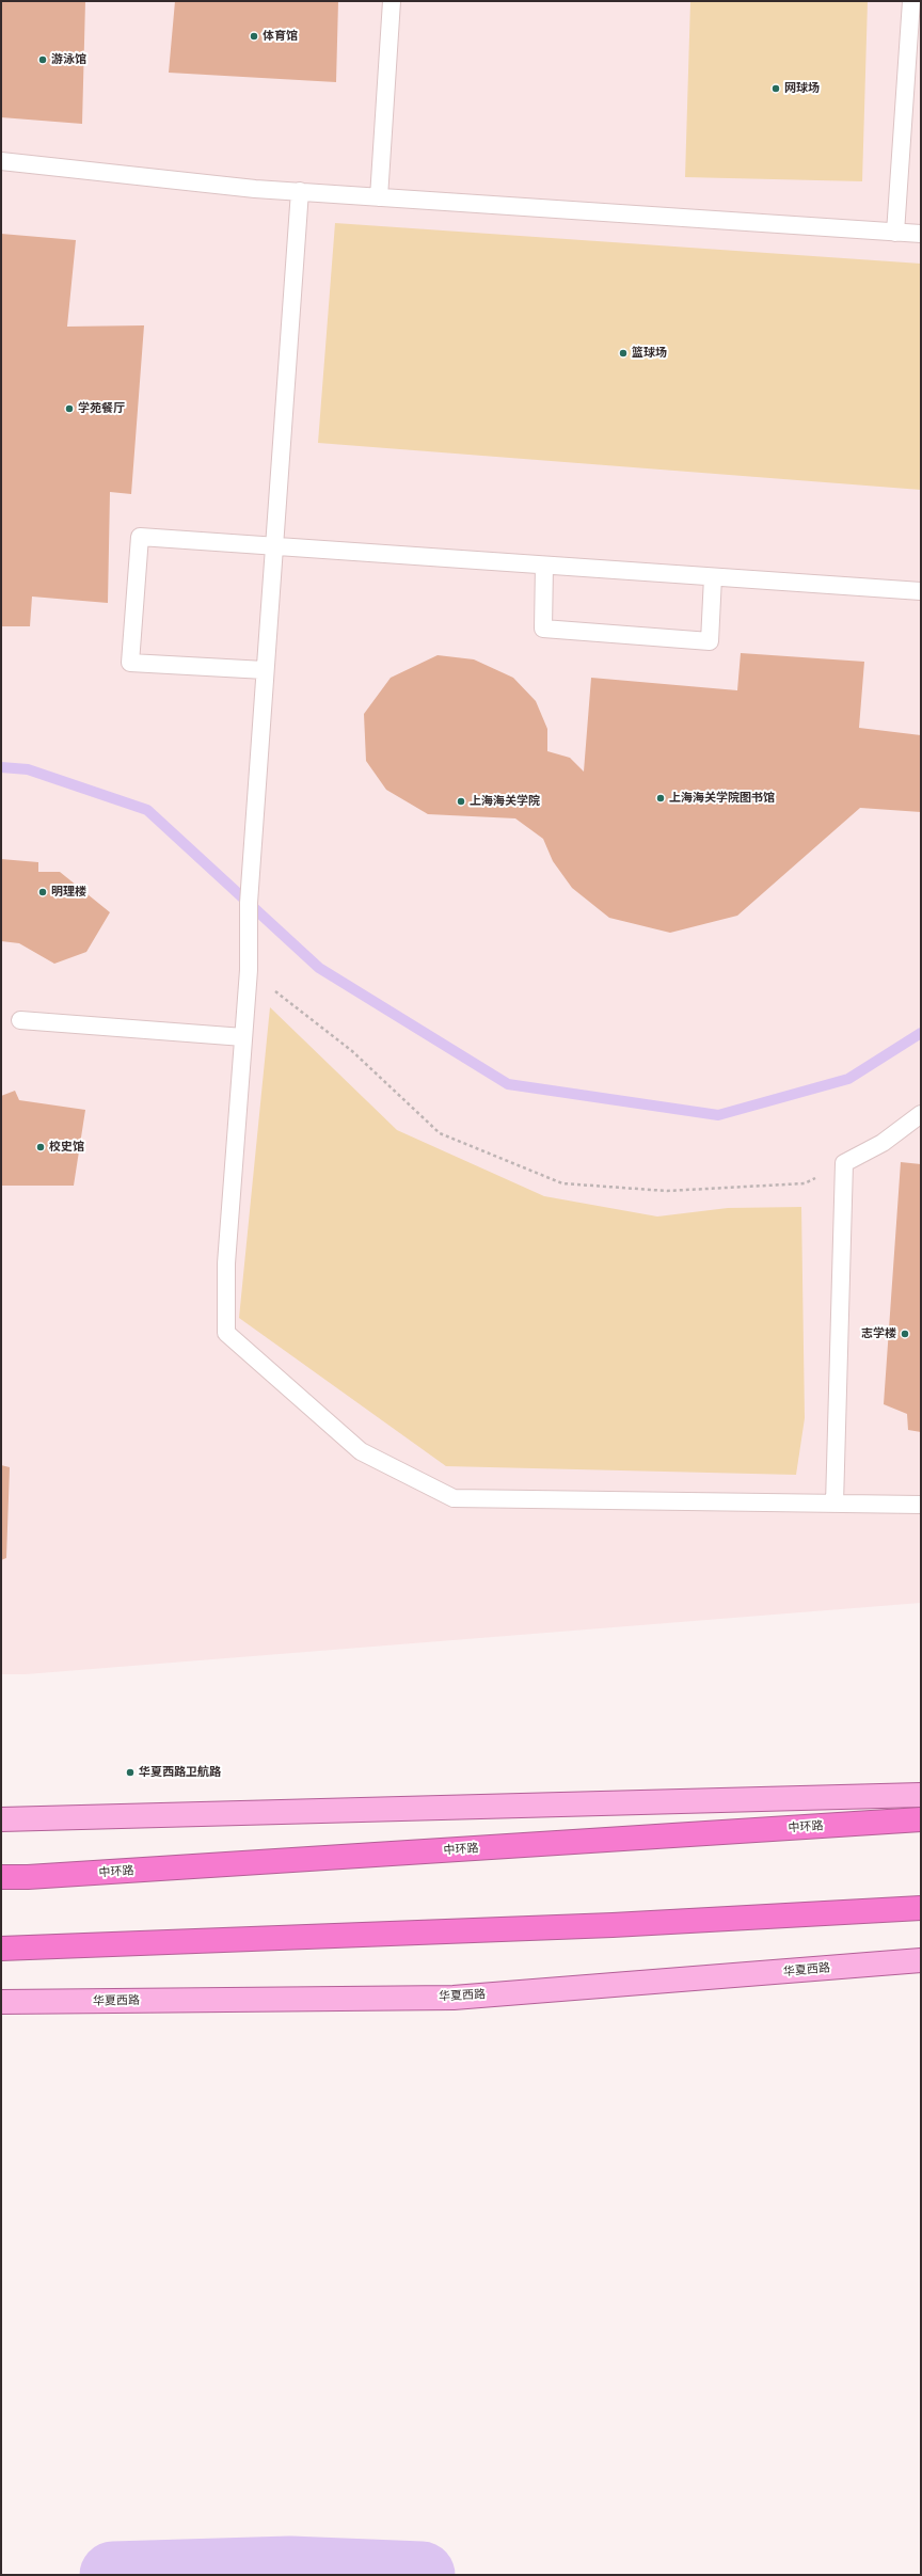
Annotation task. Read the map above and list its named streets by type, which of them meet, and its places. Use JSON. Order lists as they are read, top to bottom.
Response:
{
  "streets": {
    "highway": ["中环路"],
    "main road": ["华夏西路"]
  },
  "places": [
    "体育馆",
    "游泳馆",
    "网球场",
    "篮球场",
    "学苑餐厅",
    "上海海关学院图书馆",
    "上海海关学院",
    "明理楼",
    "校史馆",
    "志学楼",
    "华夏西路卫航路"
  ]
}
